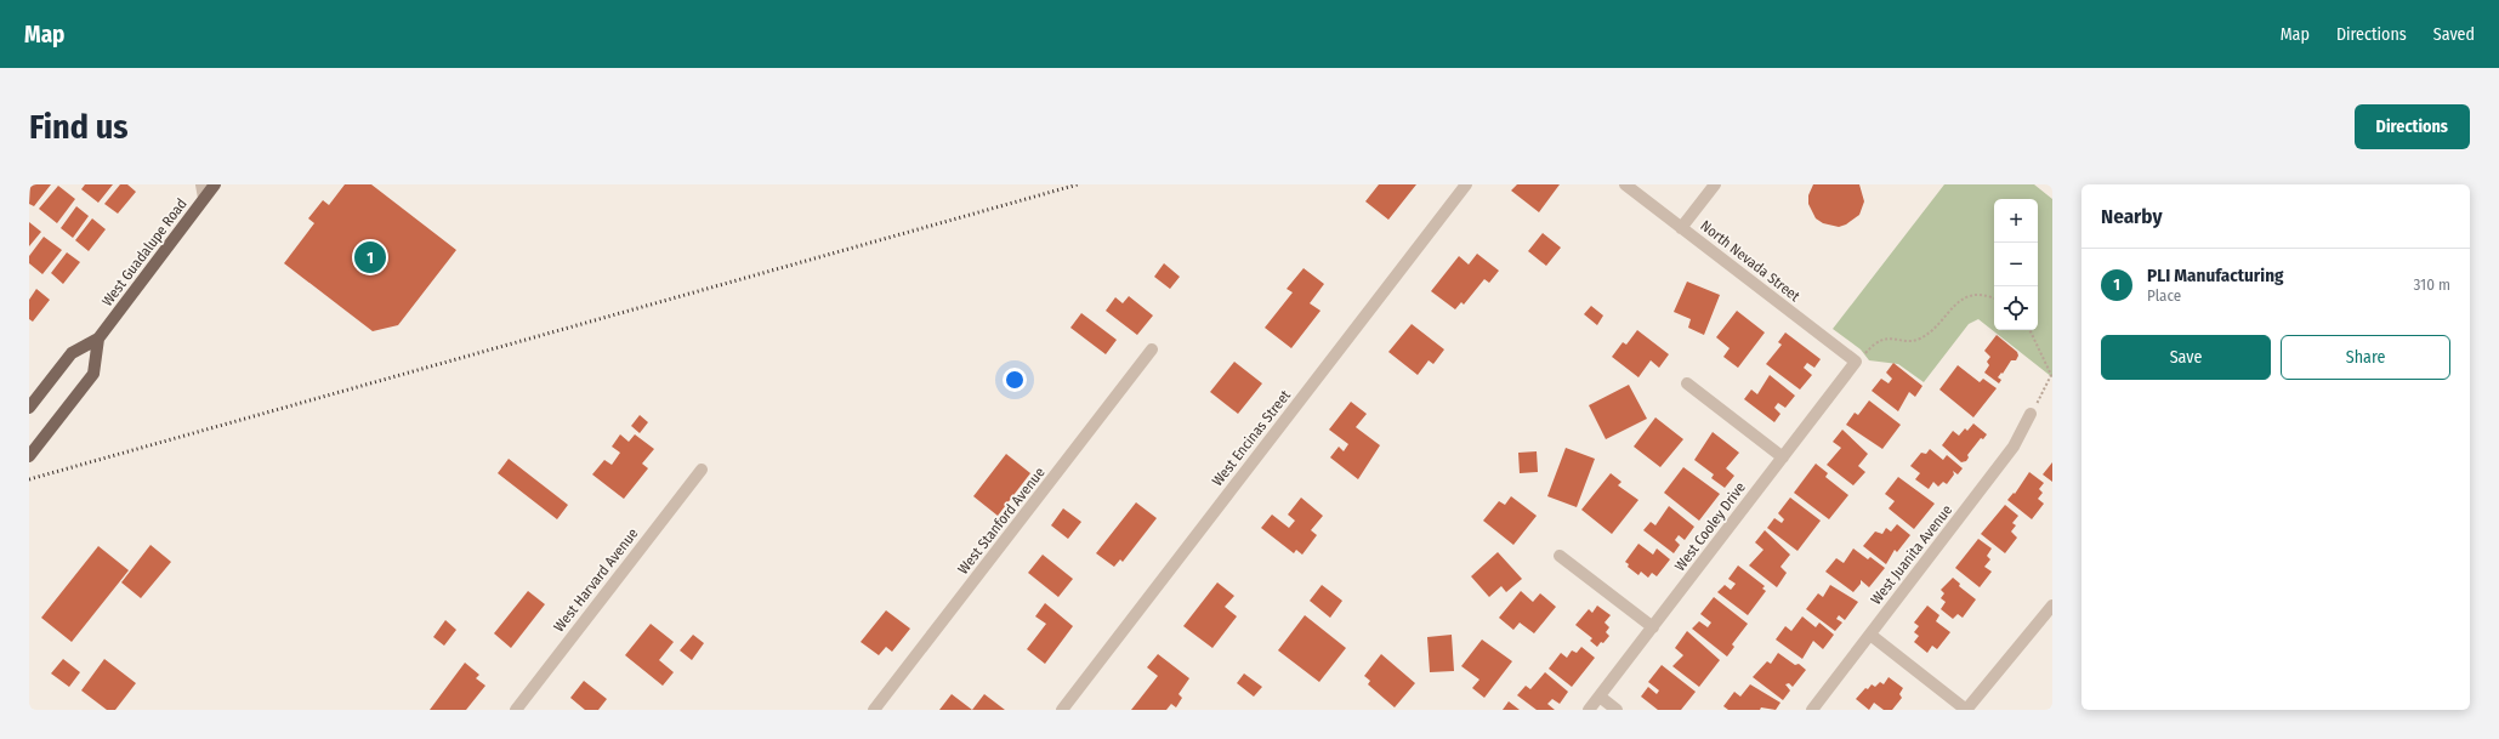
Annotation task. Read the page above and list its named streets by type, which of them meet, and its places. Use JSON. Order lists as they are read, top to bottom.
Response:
{
  "streets": {
    "main road": ["West Guadalupe Road"],
    "street": [
      "North Nevada Street",
      "West Encinas Street",
      "West Stanford Avenue",
      "West Cooley Drive",
      "West Juanita Avenue",
      "West Harvard Avenue"
    ]
  },
  "crossings": [
    ["North Nevada Street", "West Cooley Drive"]
  ],
  "page": {
    "header": "Map",
    "nav": ["Map", "Directions", "Saved"],
    "buttons": [
      "Directions",
      ["Save", "Share"]
    ],
    "title": "Find us",
    "heading": "Nearby",
    "map_buttons": ["+", "−"],
    "pins": "1",
    "list": [
      {
        "mark": "1",
        "name": "PLI Manufacturing",
        "note": "Place",
        "value": "310 m"
      }
    ]
  }
}
